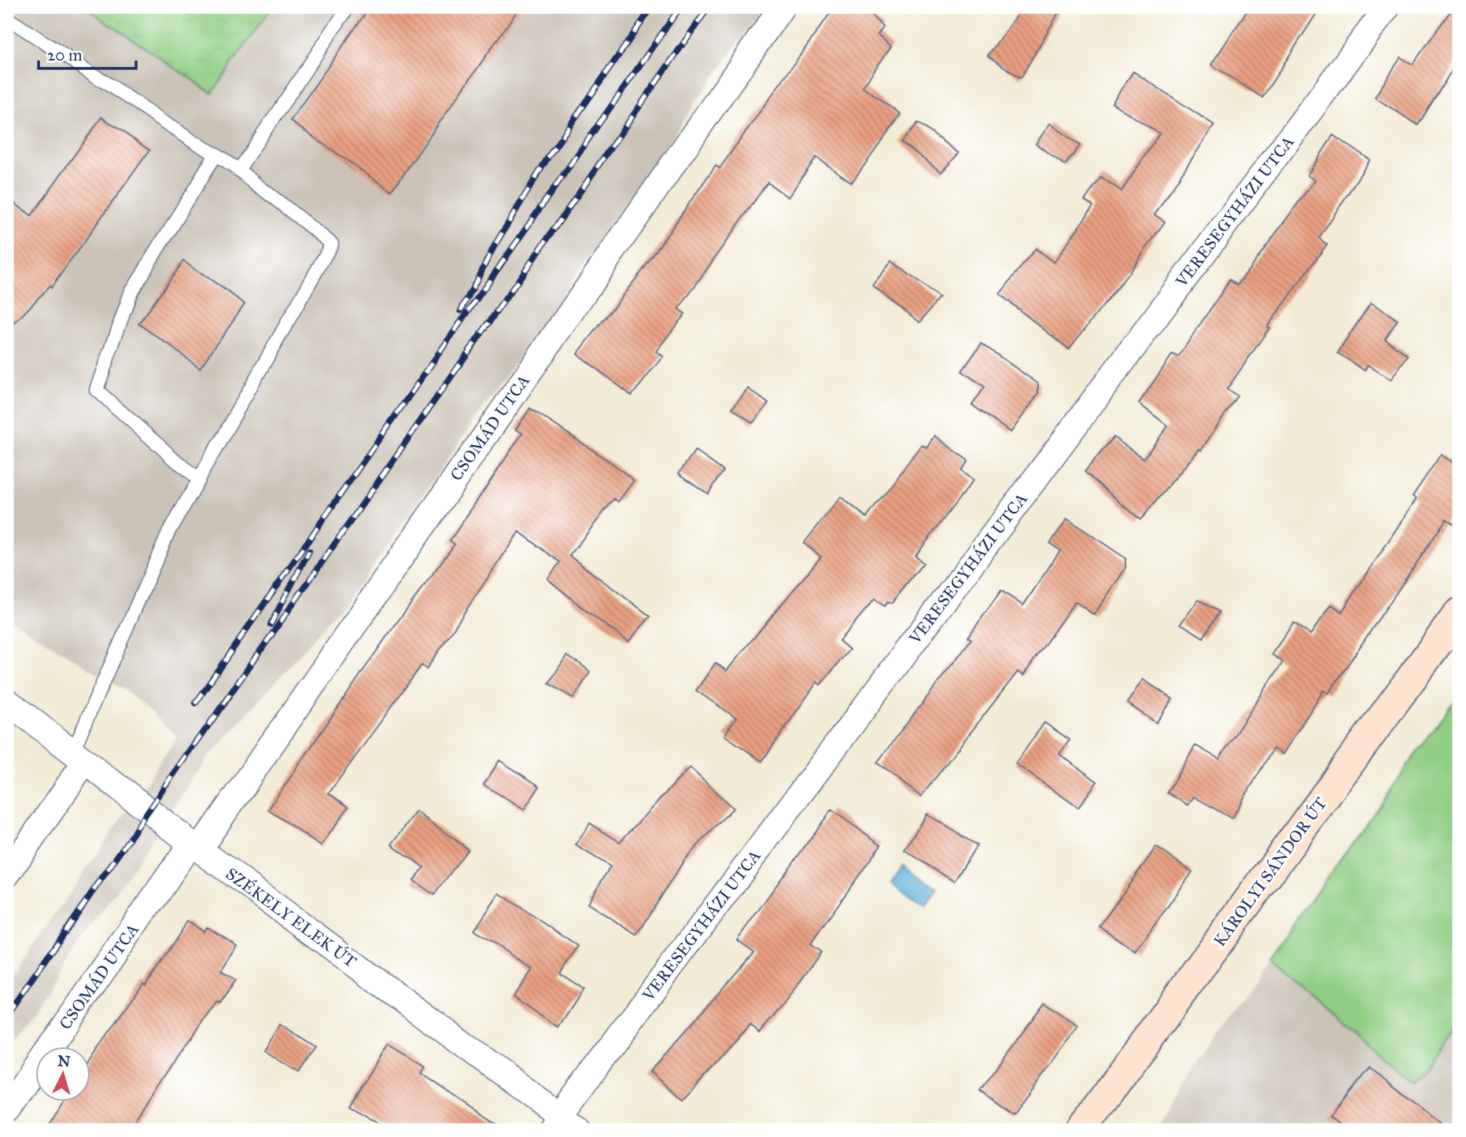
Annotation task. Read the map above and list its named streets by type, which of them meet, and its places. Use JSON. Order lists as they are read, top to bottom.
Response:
{
  "streets": {
    "street": [
      "VERESEGYHÁZI UTCA",
      "CSOMÁD UTCA",
      "KÁROLYI SÁNDOR ÚT",
      "SZÉKELY ELEK ÚT"
    ]
  },
  "crossings": [
    ["VERESEGYHÁZI UTCA", "SZÉKELY ELEK ÚT"],
    ["CSOMÁD UTCA", "SZÉKELY ELEK ÚT"]
  ],
  "scale_bar": "20 m",
  "north": "top"
}
